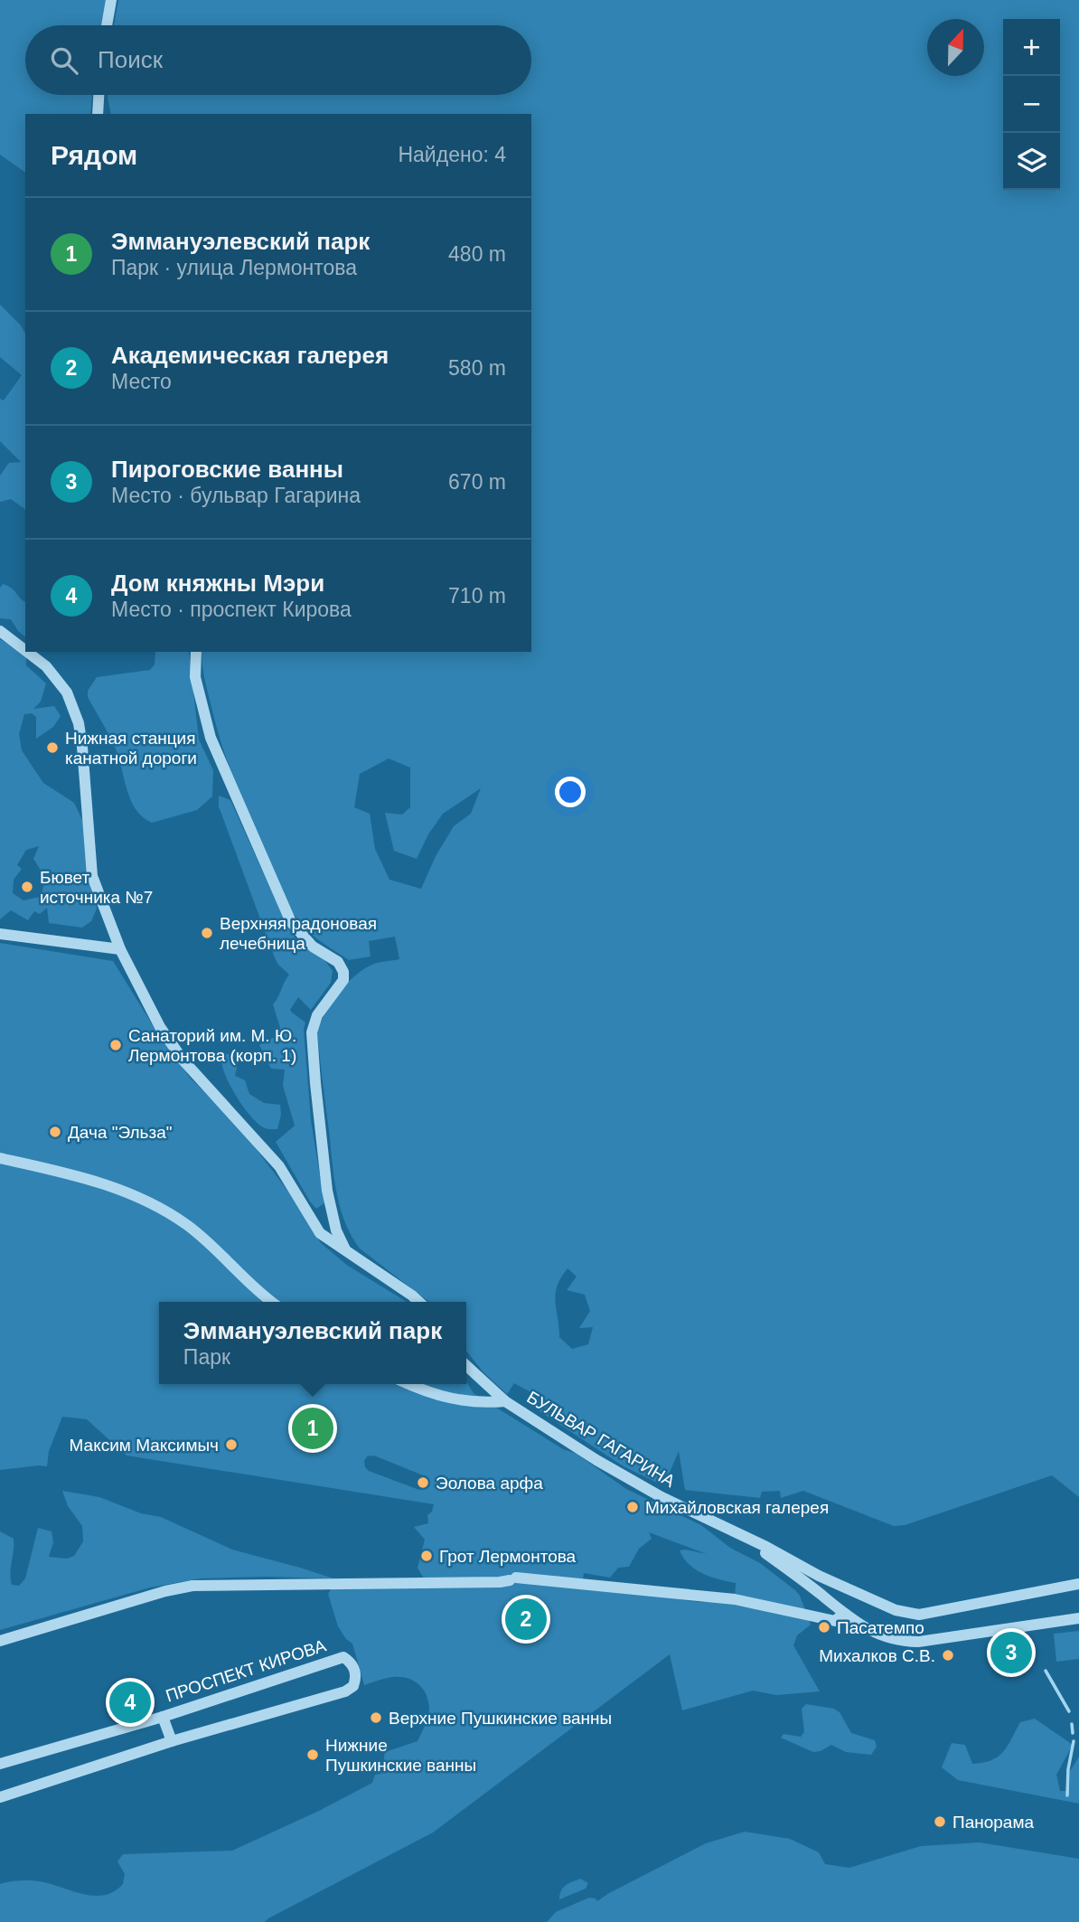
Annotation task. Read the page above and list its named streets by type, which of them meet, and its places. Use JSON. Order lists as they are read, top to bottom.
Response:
{
  "streets": {
    "street": ["БУЛЬВАР ГАГАРИНА", "ПРОСПЕКТ КИРОВА"]
  },
  "places": [
    "Нижная станция канатной дороги",
    "Бювет источника №7",
    "Верхняя радоновая лечебница",
    "Санаторий им. М. Ю. Лермонтова (корп. 1)",
    "Дача \"Эльза\"",
    "Максим Максимыч",
    "Эолова арфа",
    "Михайловская галерея",
    "Грот Лермонтова",
    "Пасатемпо",
    "Михалков С.В.",
    "Верхние Пушкинские ванны",
    "Нижние Пушкинские ванны",
    "Панорама"
  ],
  "north": "top",
  "page": {
    "map_buttons": ["+", "−"],
    "search": "Поиск",
    "heading": ["Рядом", "Найдено: 4"],
    "list": [
      {
        "mark": "1",
        "name": "Эммануэлевский парк",
        "note": "Парк · улица Лермонтова",
        "value": "480 m"
      },
      {
        "mark": "2",
        "name": "Академическая галерея",
        "note": "Место",
        "value": "580 m"
      },
      {
        "mark": "3",
        "name": "Пироговские ванны",
        "note": "Место · бульвар Гагарина",
        "value": "670 m"
      },
      {
        "mark": "4",
        "name": "Дом княжны Мэри",
        "note": "Место · проспект Кирова",
        "value": "710 m"
      }
    ],
    "popup": ["Эммануэлевский парк", "Парк"],
    "pins": [
      "1",
      "2",
      "3",
      "4"
    ]
  }
}
